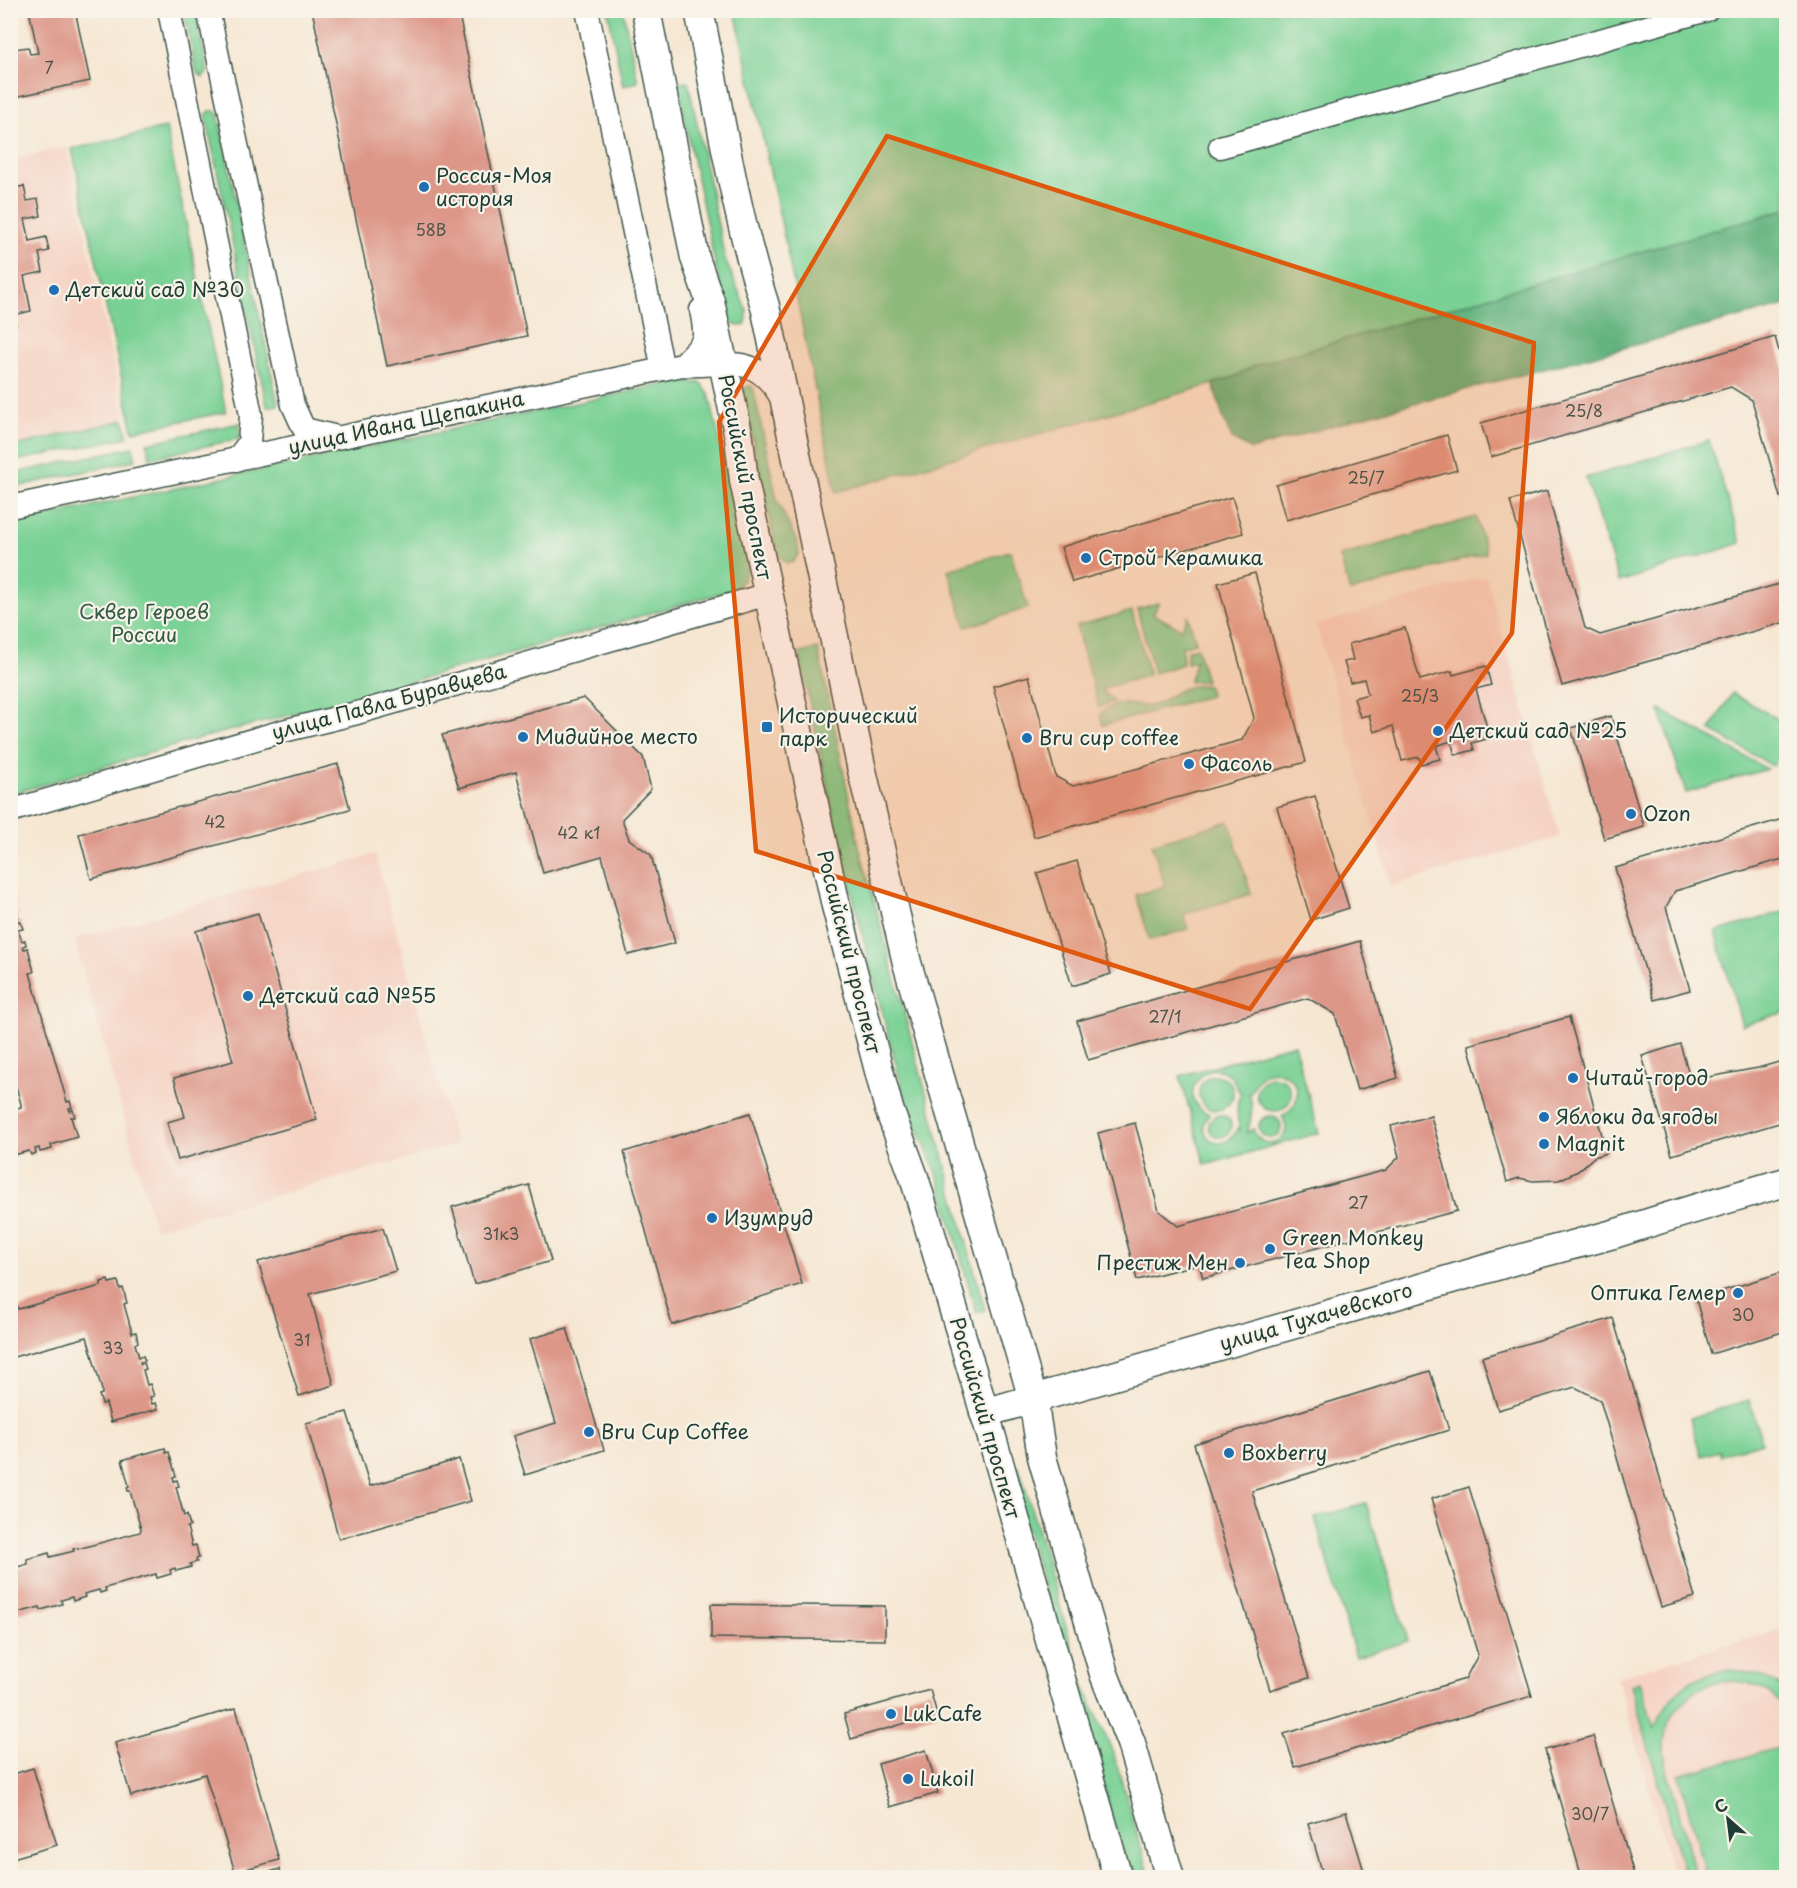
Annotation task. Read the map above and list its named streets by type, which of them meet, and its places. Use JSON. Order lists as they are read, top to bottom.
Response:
{
  "streets": {
    "main road": ["Российский проспект", "улица Тухачевского"],
    "street": ["улица Ивана Щепакина", "улица Павла Буравцева"]
  },
  "crossings": [
    ["улица Ивана Щепакина", "Российский проспект"],
    ["Российский проспект", "улица Павла Буравцева"],
    ["Российский проспект", "улица Тухачевского"]
  ],
  "parks": ["Сквер Героев России"],
  "places": {
    "other": [
      "Россия-Моя история",
      "Детский сад №30",
      "Строй Керамика",
      "Детский сад №25",
      "Мидийное место",
      "Bru cup coffee",
      "Фасоль",
      "Ozon",
      "Детский сад №55",
      "Читай-город",
      "Яблоки да ягоды",
      "Magnit",
      "Изумруд",
      "Green Monkey Tea Shop",
      "Престиж Мен",
      "Оптика Гемер",
      "Bru Cup Coffee",
      "Boxberry",
      "LukCafe",
      "Lukoil"
    ],
    "transit": ["Исторический парк"]
  },
  "house_numbers": [
    "7",
    "58В",
    "25/8",
    "25/7",
    "25/3",
    "42",
    "42 к1",
    "27/1",
    "27",
    "31к3",
    "30",
    "31",
    "33",
    "30/7"
  ],
  "north": "top left"
}
